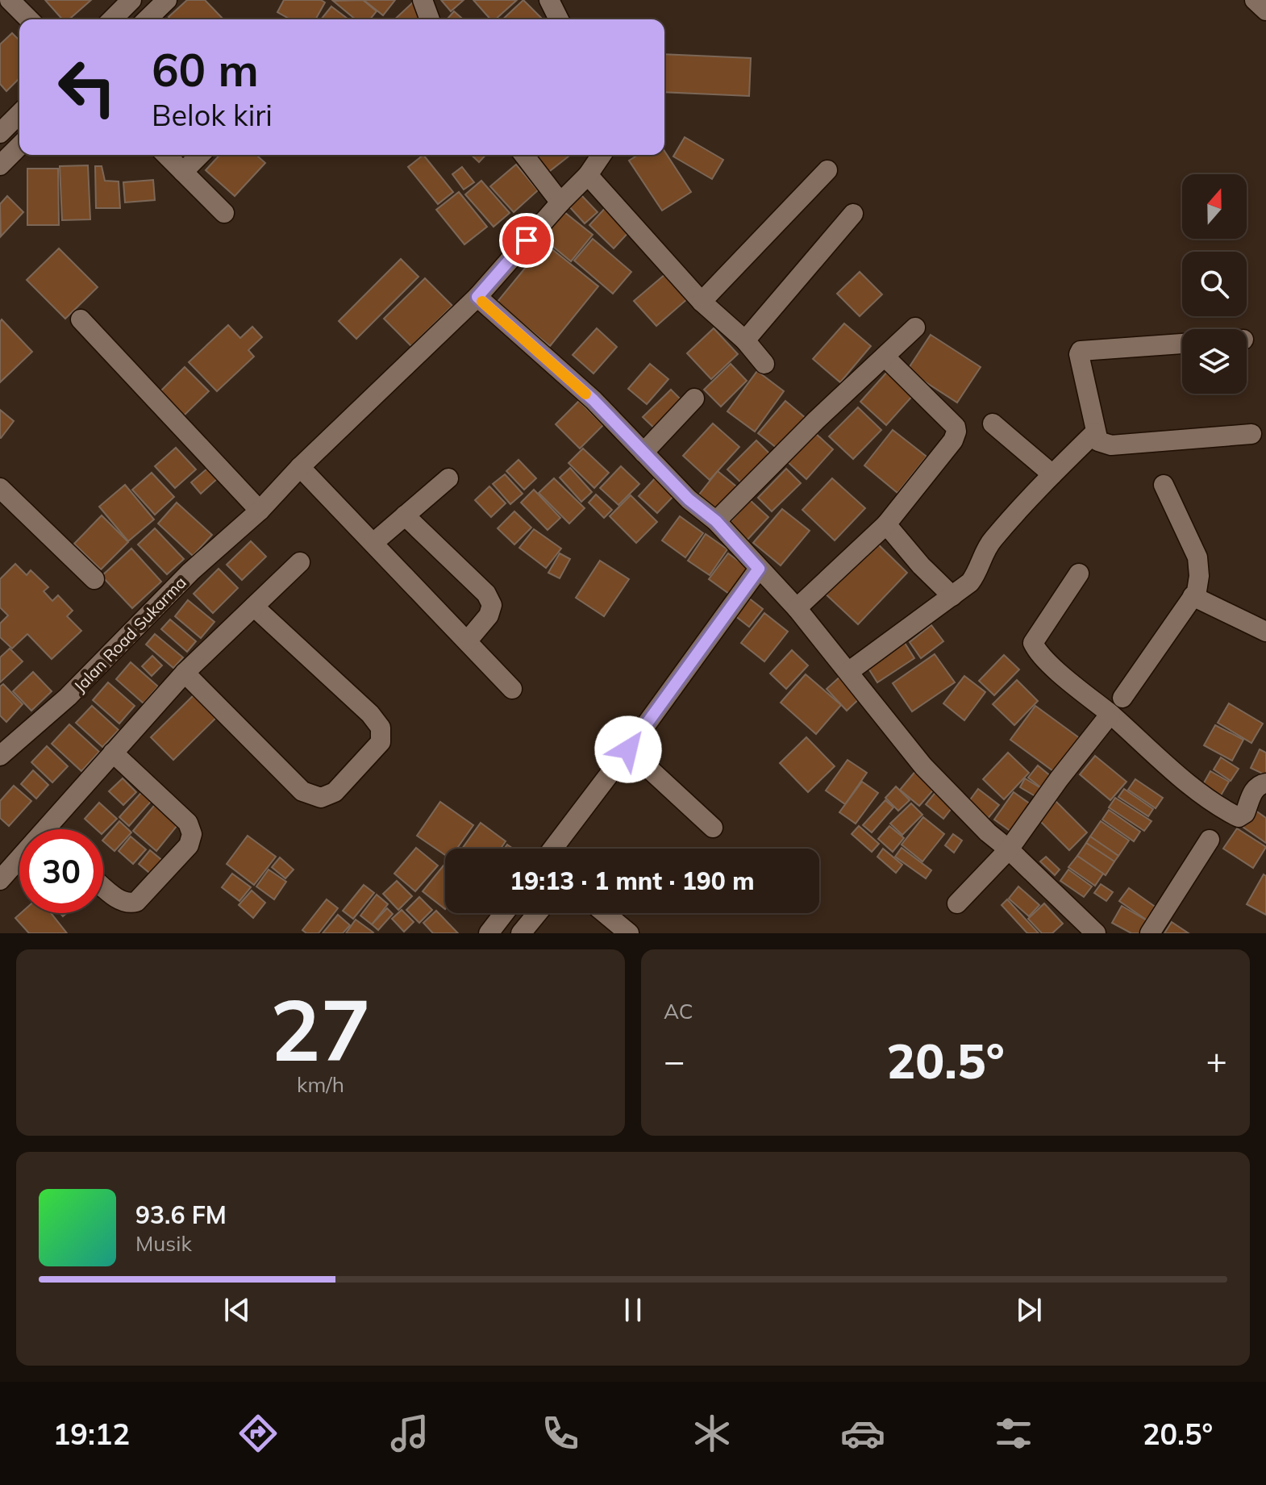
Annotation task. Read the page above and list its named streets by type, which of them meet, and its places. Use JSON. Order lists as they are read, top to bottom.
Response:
{
  "streets": {
    "street": ["Jalan Road Sukarma"]
  },
  "north": "top",
  "page": {
    "turn": ["60 m", "Belok kiri"],
    "limit": "30",
    "trip": "19:13 · 1 mnt · 190 m",
    "tile": [
      ["27", "km/h"],
      "AC"
    ],
    "heat": ["−", "20.5°", "+"],
    "song": ["93.6 FM", "Musik"],
    "tabs": ["19:12", "20.5°"]
  }
}
